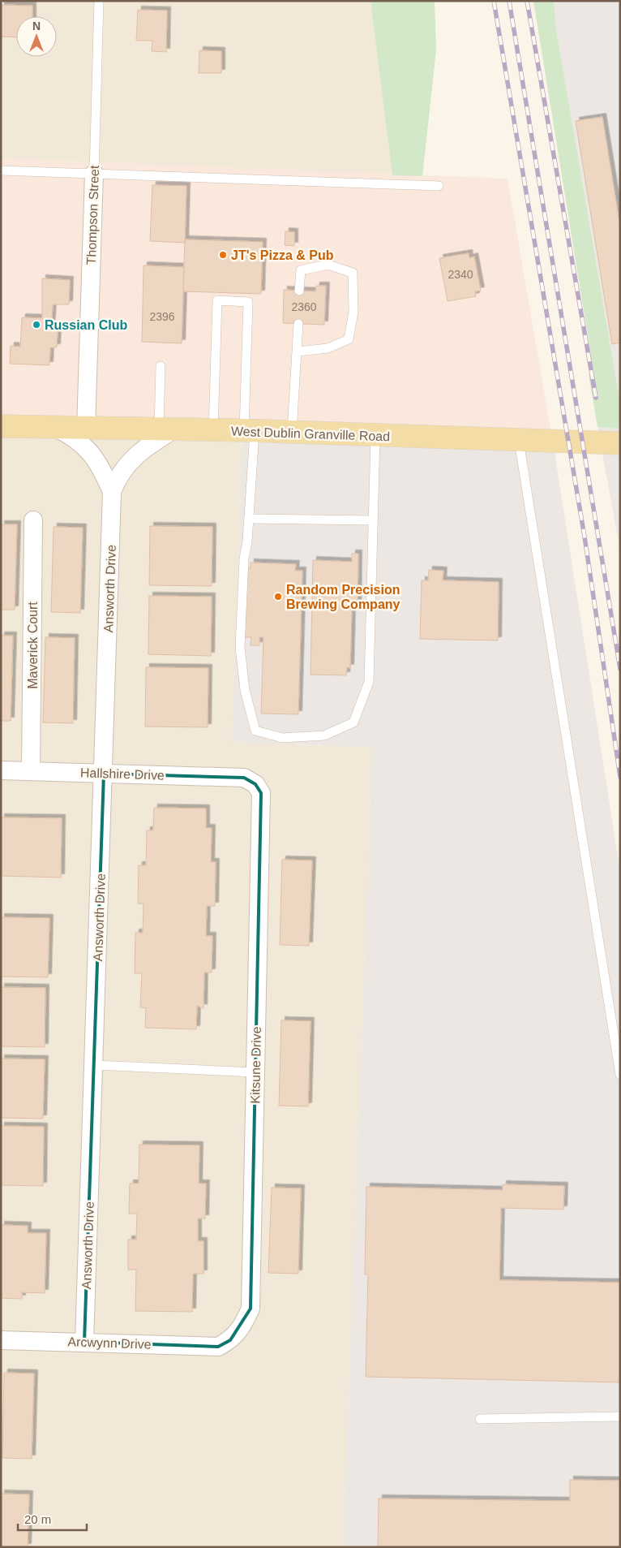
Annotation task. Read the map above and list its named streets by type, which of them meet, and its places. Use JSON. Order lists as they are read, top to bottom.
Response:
{
  "streets": {
    "main road": ["West Dublin Granville Road"],
    "street": [
      "Thompson Street",
      "Answorth Drive",
      "Maverick Court",
      "Hallshire Drive",
      "Kitsune Drive",
      "Arcwynn Drive"
    ]
  },
  "crossings": [
    ["Thompson Street", "West Dublin Granville Road"],
    ["West Dublin Granville Road", "Answorth Drive"],
    ["Answorth Drive", "Hallshire Drive"],
    ["Answorth Drive", "Arcwynn Drive"],
    ["Maverick Court", "Hallshire Drive"],
    ["Hallshire Drive", "Kitsune Drive"],
    ["Kitsune Drive", "Arcwynn Drive"]
  ],
  "places": ["JT's Pizza & Pub", "Russian Club", "Random Precision Brewing Company"],
  "house_numbers": ["2340", "2360", "2396"],
  "scale_bar": "20 m",
  "north": "top"
}
